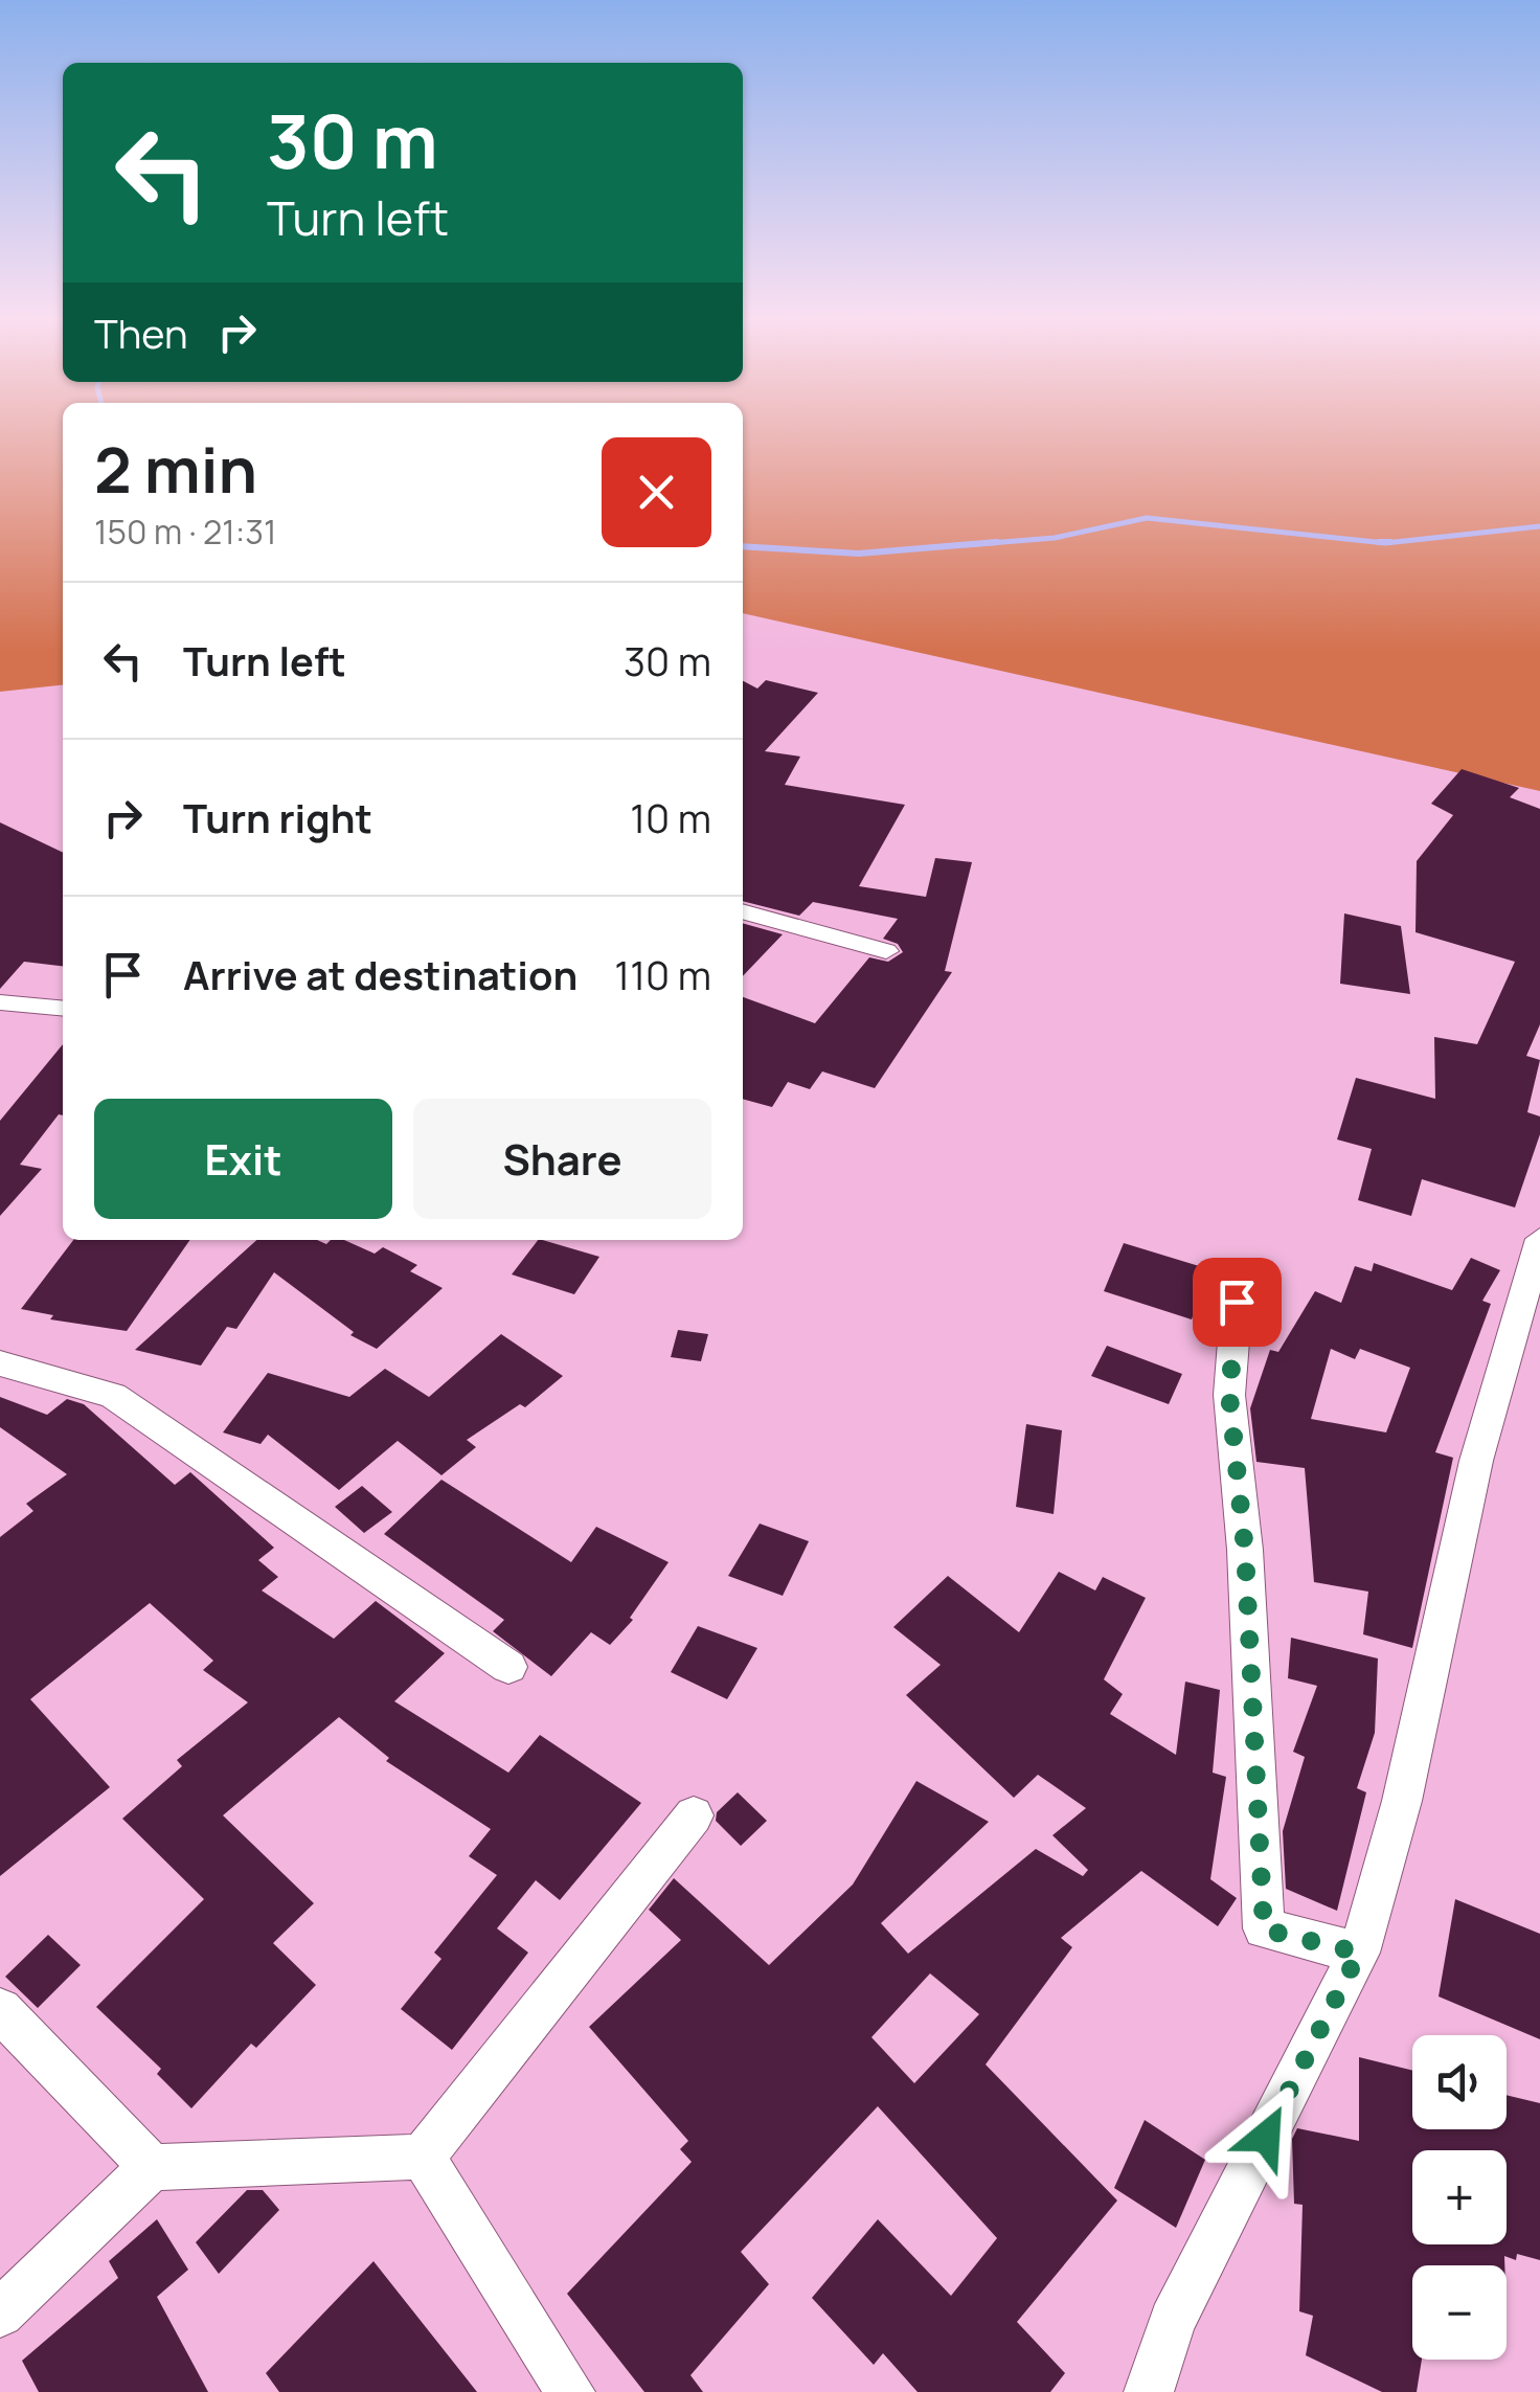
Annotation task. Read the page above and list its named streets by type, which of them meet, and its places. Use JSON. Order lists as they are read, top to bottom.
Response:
{
  "page": {
    "turn": ["30 m", "Turn left"],
    "then": "Then",
    "heading": ["2 min", "150 m · 21:31"],
    "list": [
      {
        "name": "Turn left",
        "value": "30 m"
      },
      {
        "name": "Turn right",
        "value": "10 m"
      },
      {
        "name": "Arrive at destination",
        "value": "110 m"
      }
    ],
    "buttons": ["Exit", "Share"],
    "map_buttons": ["+", "−"]
  }
}
